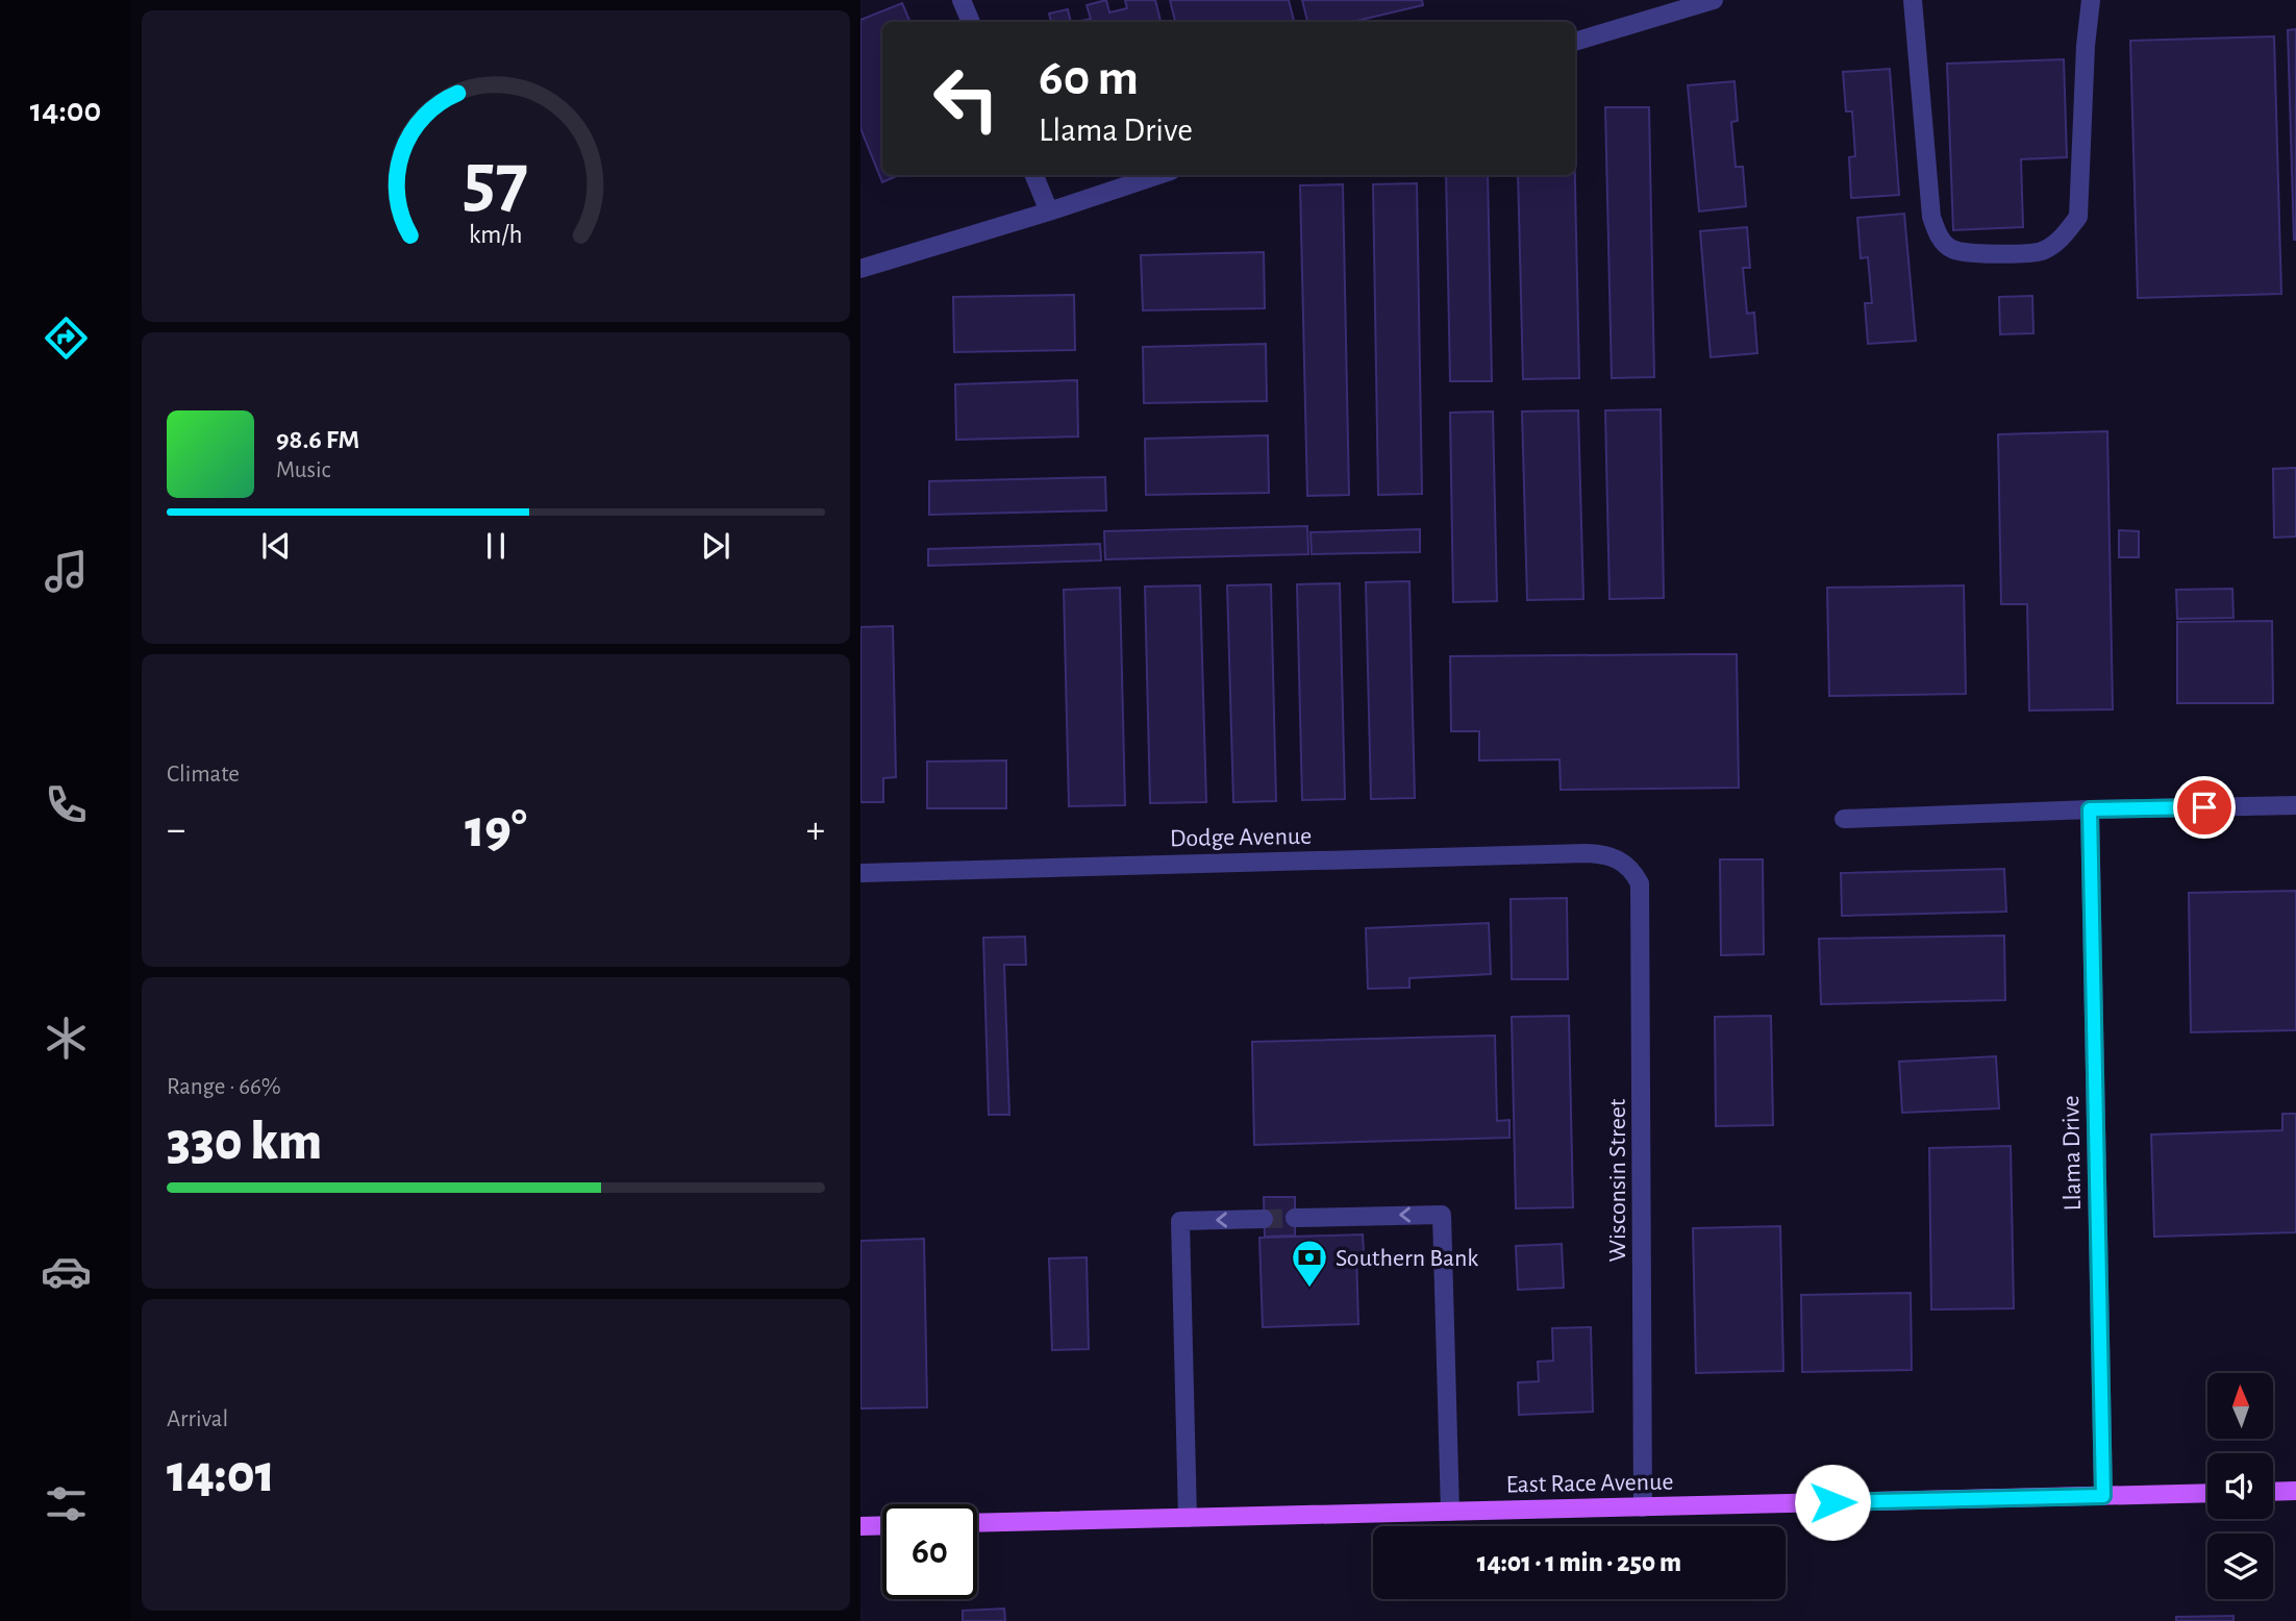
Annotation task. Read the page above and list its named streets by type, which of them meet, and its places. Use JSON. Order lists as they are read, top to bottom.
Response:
{
  "streets": {
    "main road": ["East Race Avenue"],
    "street": ["Dodge Avenue", "Llama Drive", "Wisconsin Street"]
  },
  "crossings": [
    ["Dodge Avenue", "Wisconsin Street"],
    ["Llama Drive", "East Race Avenue"],
    ["Wisconsin Street", "East Race Avenue"]
  ],
  "places": {
    "bank": ["Southern Bank"]
  },
  "north": "top",
  "page": {
    "tabs": "14:00",
    "turn": ["60 m", "Llama Drive"],
    "song": ["98.6 FM", "Music"],
    "tile": [
      "Climate",
      ["Range · 66%", "330 km"],
      ["Arrival", "14:01"]
    ],
    "heat": ["−", "19°", "+"],
    "limit": "60",
    "trip": "14:01 · 1 min · 250 m",
    "gauge": ["57", "km/h"]
  }
}
